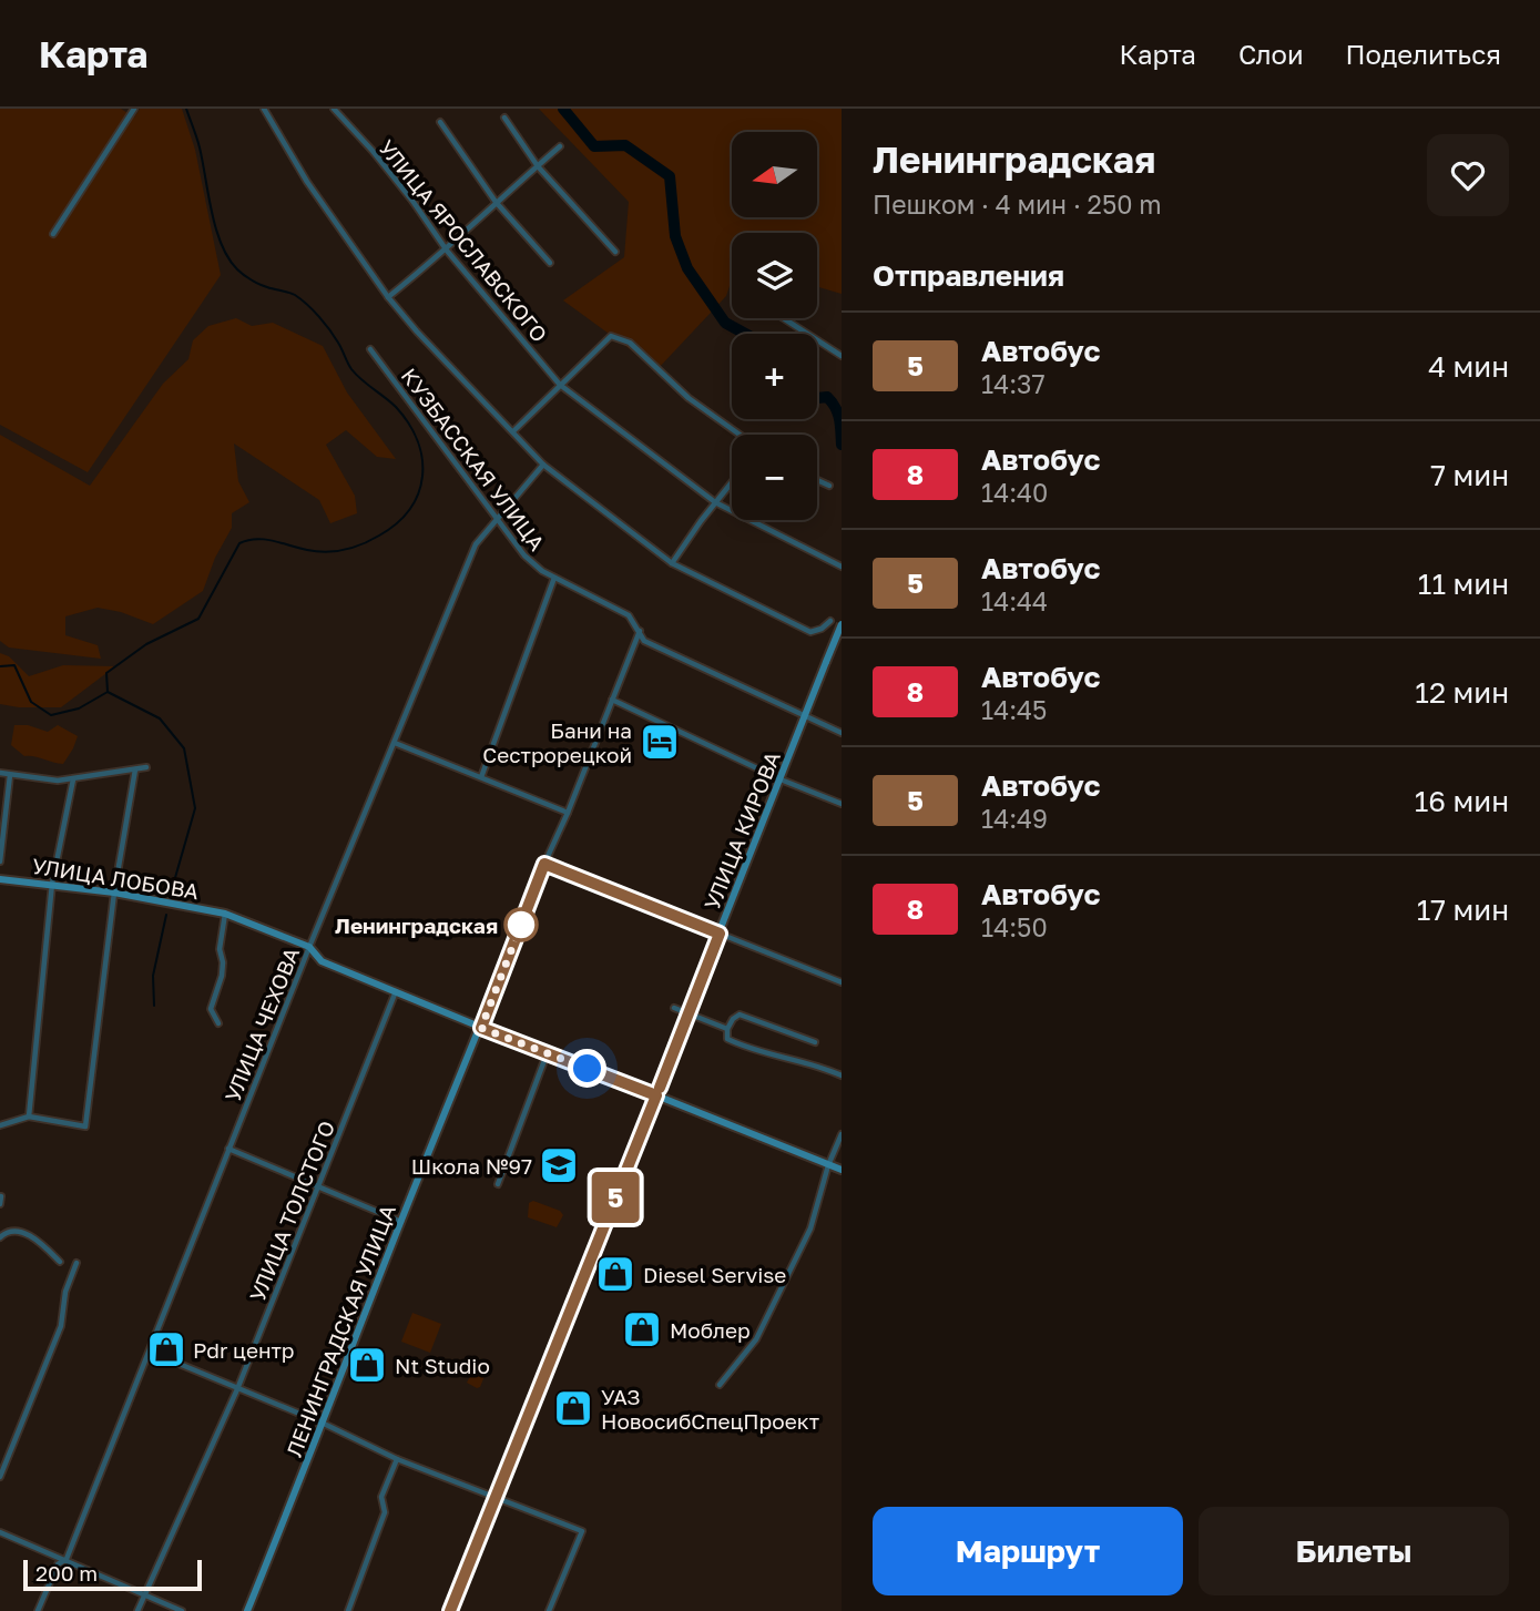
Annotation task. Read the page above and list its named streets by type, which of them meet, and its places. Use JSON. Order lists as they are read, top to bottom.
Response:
{
  "streets": {
    "street": [
      "УЛИЦА ЯРОСЛАВСКОГО",
      "КУЗБАССКАЯ УЛИЦА",
      "УЛИЦА КИРОВА",
      "УЛИЦА ЛОБОВА",
      "УЛИЦА ЧЕХОВА",
      "УЛИЦА ТОЛСТОГО",
      "ЛЕНИНГРАДСКАЯ УЛИЦА"
    ]
  },
  "crossings": [
    ["КУЗБАССКАЯ УЛИЦА", "УЛИЦА КИРОВА"],
    ["КУЗБАССКАЯ УЛИЦА", "УЛИЦА ЧЕХОВА"],
    ["КУЗБАССКАЯ УЛИЦА", "ЛЕНИНГРАДСКАЯ УЛИЦА"],
    ["УЛИЦА КИРОВА", "УЛИЦА ЛОБОВА"],
    ["УЛИЦА ЛОБОВА", "УЛИЦА ЧЕХОВА"],
    ["УЛИЦА ЛОБОВА", "УЛИЦА ТОЛСТОГО"],
    ["УЛИЦА ЛОБОВА", "ЛЕНИНГРАДСКАЯ УЛИЦА"]
  ],
  "places": {
    "hotel": ["Бани на Сестрорецкой"],
    "other": ["Ленинградская"],
    "school or university": ["Школа №97"],
    "shop": [
      "Diesel Servise",
      "Моблер",
      "Pdr центр",
      "Nt Studio",
      "УАЗ НовосибСпецПроект"
    ]
  },
  "lines": ["bus line 5"],
  "scale_bar": "200 m",
  "north": "left",
  "page": {
    "header": "Карта",
    "nav": ["Карта", "Слои", "Поделиться"],
    "on_map": "5",
    "heading": [
      ["Ленинградская", "Пешком · 4 мин · 250 m"],
      "Отправления"
    ],
    "map_buttons": ["+", "−"],
    "list": [
      {
        "mark": "5",
        "name": "Автобус",
        "note": "14:37",
        "value": "4 мин"
      },
      {
        "mark": "8",
        "name": "Автобус",
        "note": "14:40",
        "value": "7 мин"
      },
      {
        "mark": "5",
        "name": "Автобус",
        "note": "14:44",
        "value": "11 мин"
      },
      {
        "mark": "8",
        "name": "Автобус",
        "note": "14:45",
        "value": "12 мин"
      },
      {
        "mark": "5",
        "name": "Автобус",
        "note": "14:49",
        "value": "16 мин"
      },
      {
        "mark": "8",
        "name": "Автобус",
        "note": "14:50",
        "value": "17 мин"
      }
    ],
    "buttons": ["Маршрут", "Билеты"],
    "scale": "200 m"
  }
}
